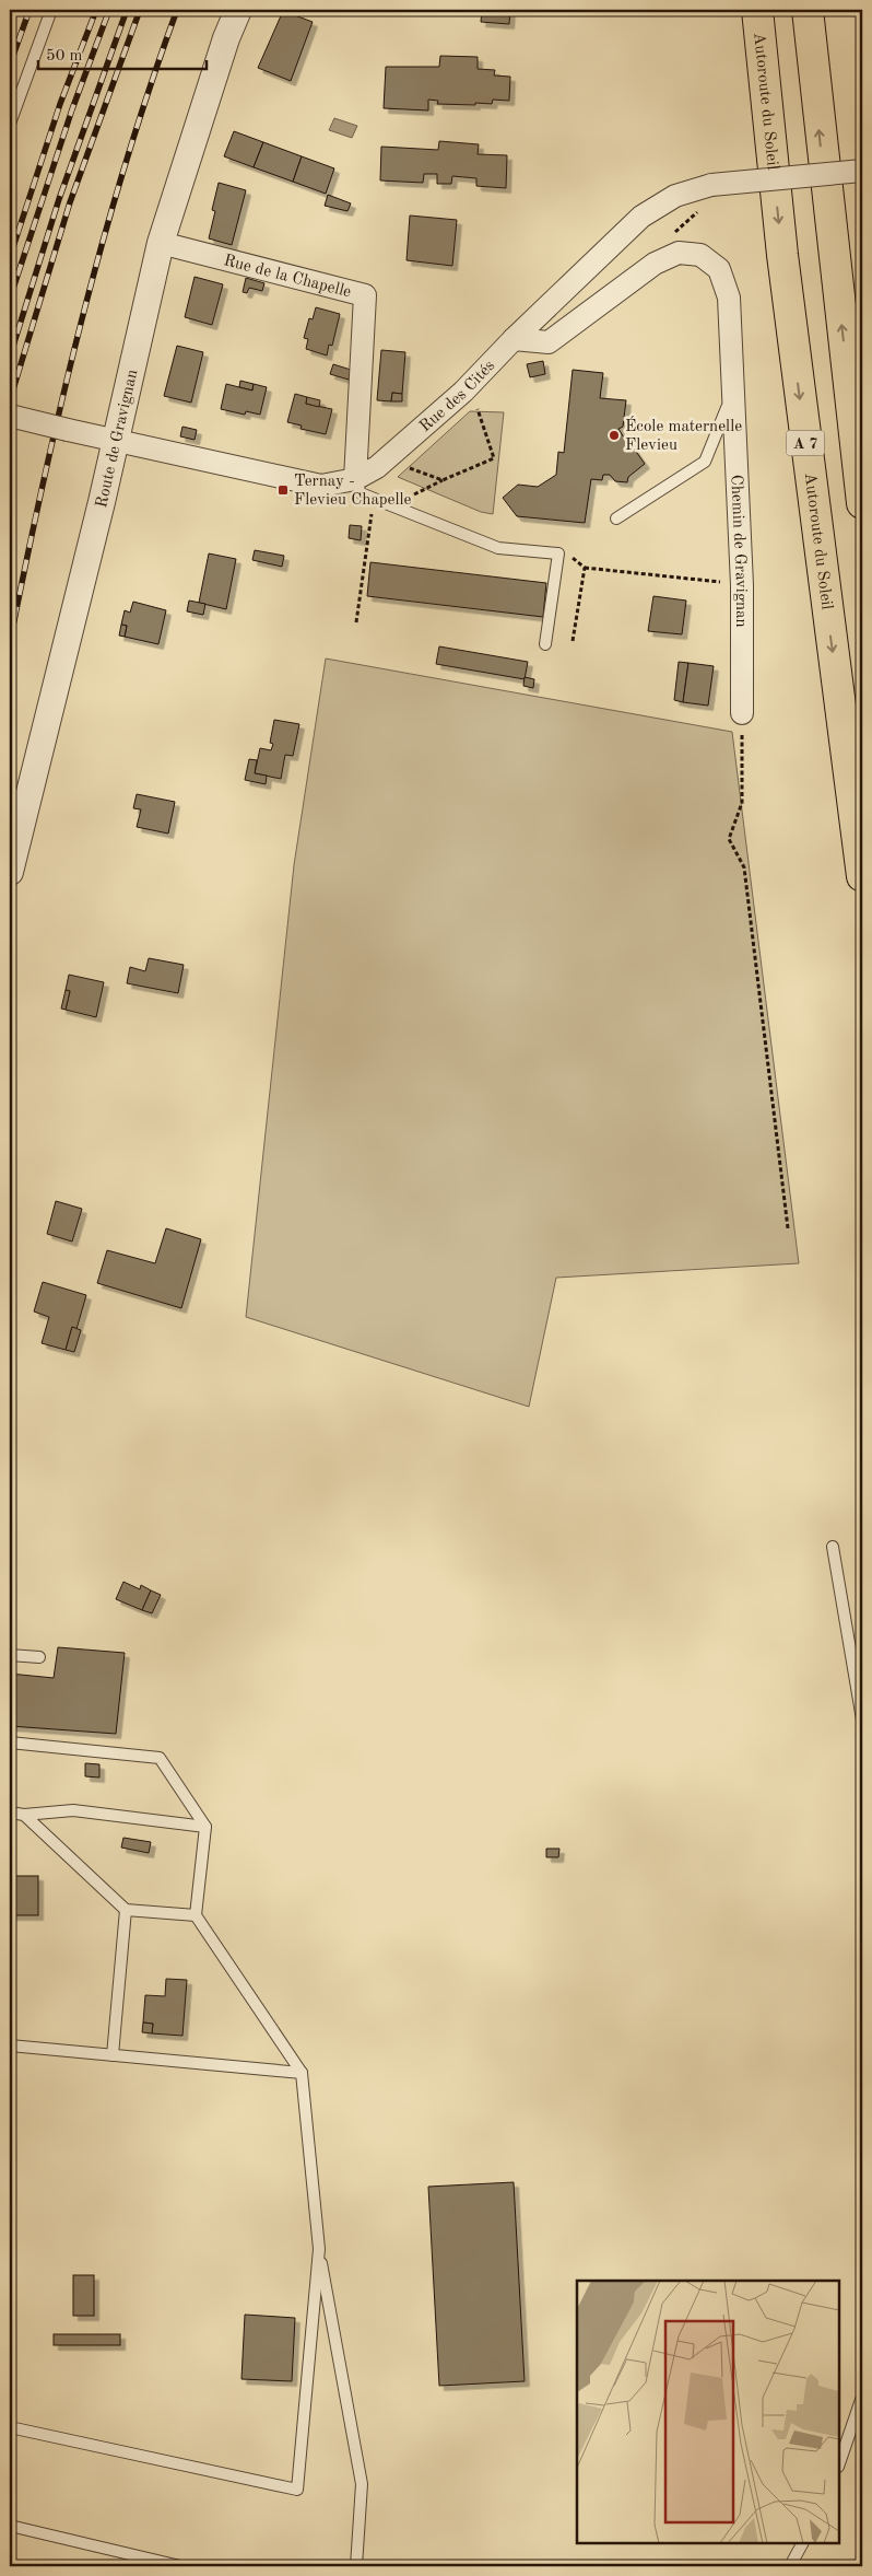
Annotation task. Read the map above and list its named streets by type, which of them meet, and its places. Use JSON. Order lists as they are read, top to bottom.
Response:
{
  "streets": {
    "highway": ["Autoroute du Soleil", "A 7"],
    "street": [
      "Rue de la Chapelle",
      "Rue des Cités",
      "Route de Gravignan",
      "Chemin de Gravignan"
    ]
  },
  "crossings": [
    ["Rue de la Chapelle", "Rue des Cités"],
    ["Rue de la Chapelle", "Route de Gravignan"],
    ["Rue des Cités", "Route de Gravignan"],
    ["Rue des Cités", "Chemin de Gravignan"]
  ],
  "places": {
    "other": ["École maternelle Flevieu"],
    "transit": ["Ternay - Flevieu Chapelle"]
  },
  "scale_bar": "50 m"
}
